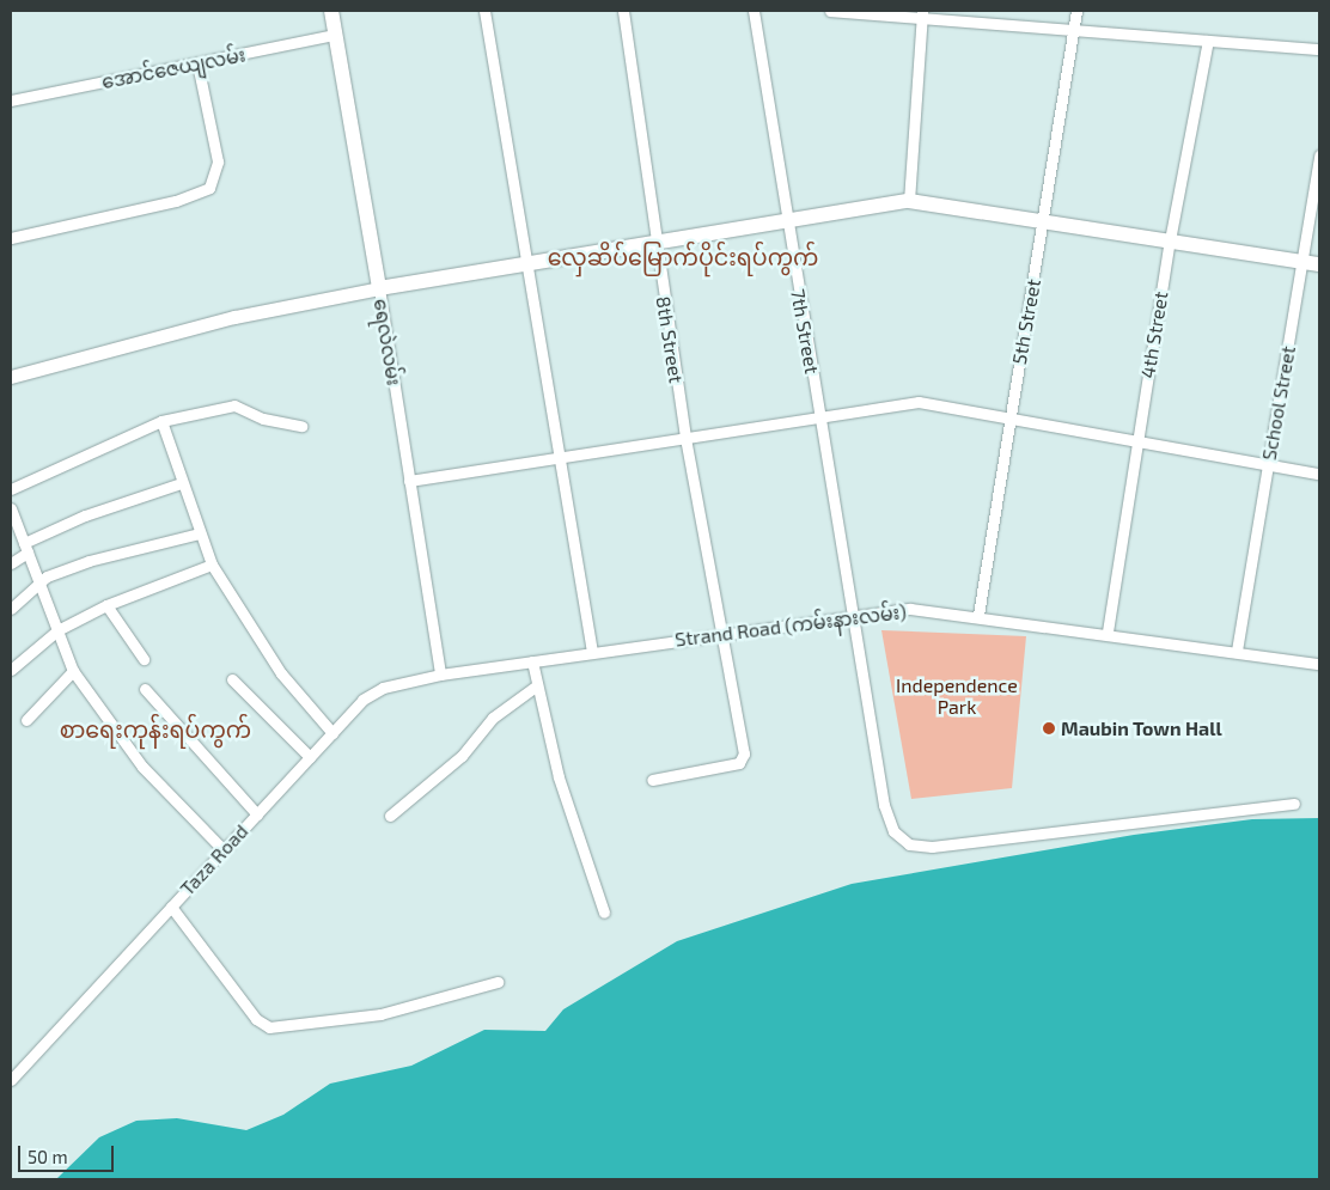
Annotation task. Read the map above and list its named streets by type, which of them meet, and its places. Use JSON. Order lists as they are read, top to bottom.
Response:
{
  "streets": {
    "main road": ["ရေလဲလမ်း"],
    "street": [
      "အောင်ဇေယျလမ်း",
      "5th Street",
      "7th Street",
      "4th Street",
      "8th Street",
      "School Street",
      "Strand Road (ကမ်းနားလမ်း)",
      "Taza Road"
    ]
  },
  "crossings": [
    ["အောင်ဇေယျလမ်း", "ရေလဲလမ်း"],
    ["5th Street", "Strand Road (ကမ်းနားလမ်း)"],
    ["7th Street", "Strand Road (ကမ်းနားလမ်း)"],
    ["4th Street", "Strand Road (ကမ်းနားလမ်း)"],
    ["8th Street", "Strand Road (ကမ်းနားလမ်း)"],
    ["ရေလဲလမ်း", "Strand Road (ကမ်းနားလမ်း)"],
    ["ရေလဲလမ်း", "Taza Road"],
    ["School Street", "Strand Road (ကမ်းနားလမ်း)"],
    ["Strand Road (ကမ်းနားလမ်း)", "Taza Road"]
  ],
  "districts": ["လှေဆိပ်မြောက်ပိုင်းရပ်ကွက်", "စာရေးကုန်းရပ်ကွက်"],
  "parks": ["Independence Park"],
  "places": ["Maubin Town Hall"],
  "scale_bar": "50 m"
}
